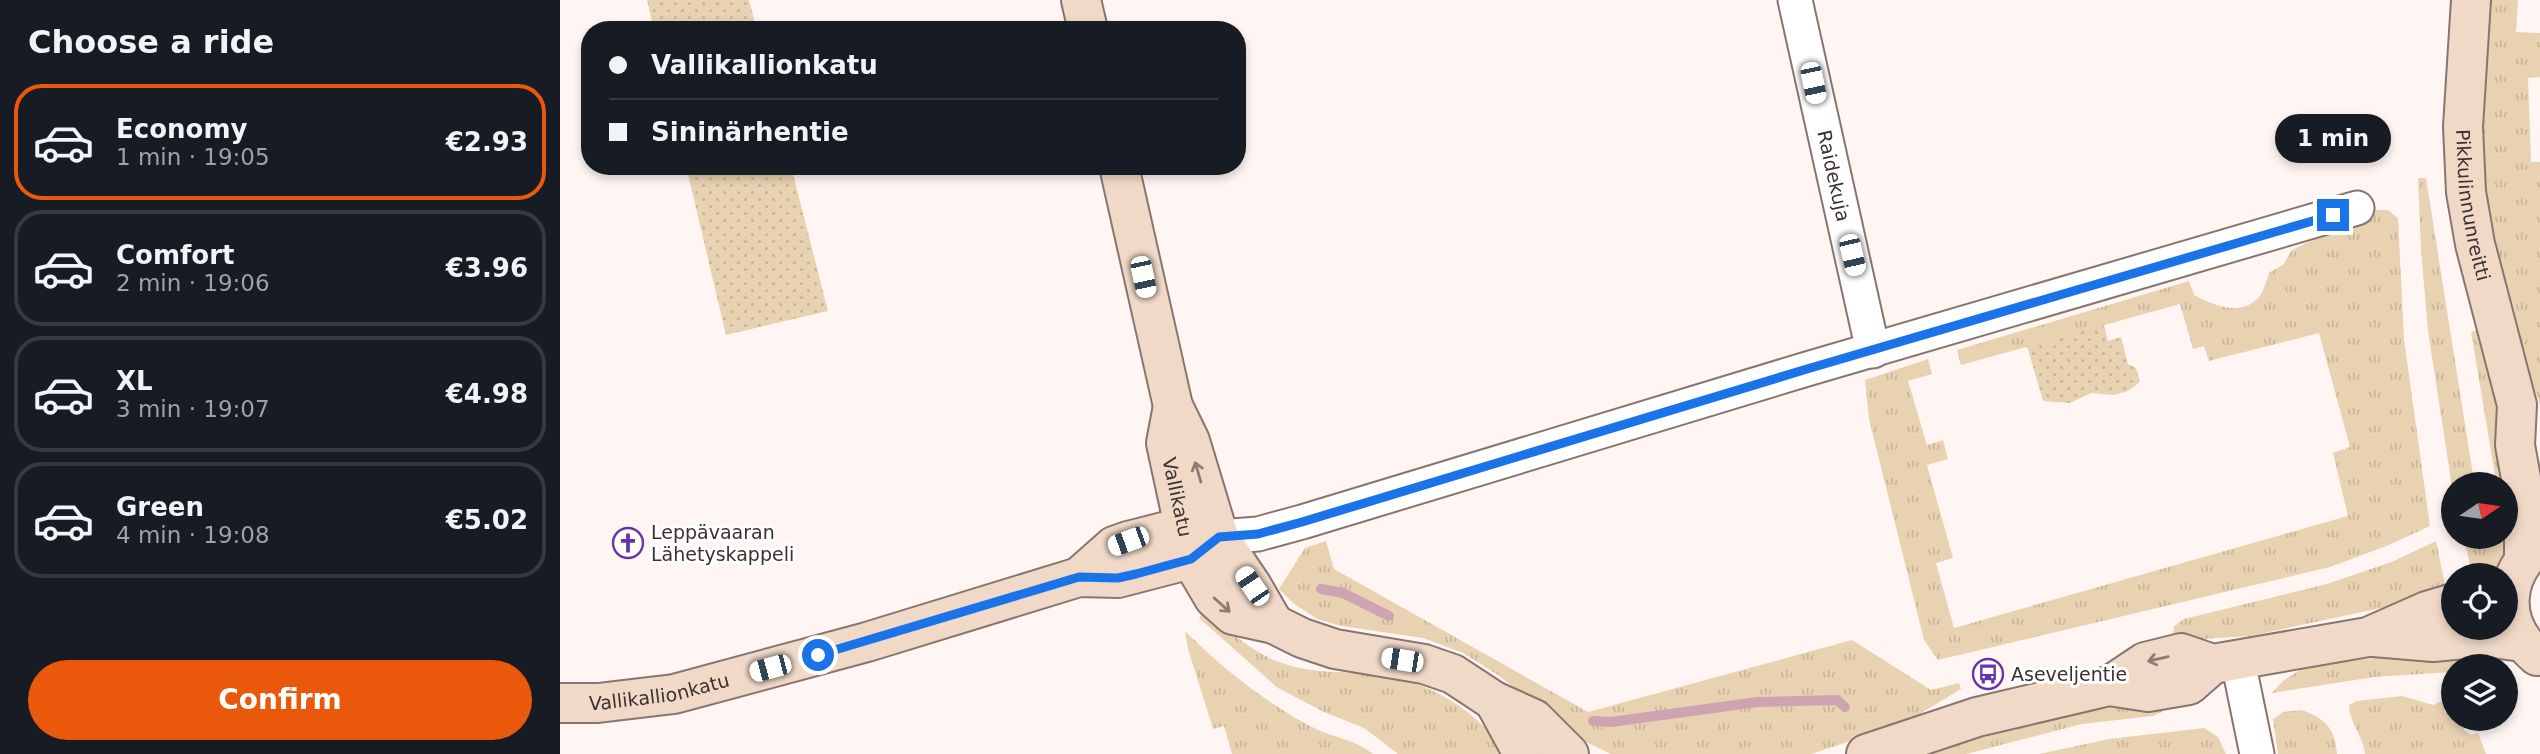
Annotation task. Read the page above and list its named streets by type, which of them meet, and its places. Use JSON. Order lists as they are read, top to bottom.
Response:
{
  "streets": {
    "street": [
      "Raidekuja",
      "Pikkulinnunreitti",
      "Vallikatu",
      "Vallikallionkatu"
    ]
  },
  "crossings": [
    ["Vallikatu", "Vallikallionkatu"]
  ],
  "places": {
    "church": ["Leppävaaran Lähetyskappeli"],
    "bus stop": ["Aseveljentie"]
  },
  "north": "right",
  "page": {
    "heading": "Choose a ride",
    "banner": ["Vallikallionkatu", "Sininärhentie"],
    "list": [
      {
        "name": "Economy",
        "note": "1 min · 19:05",
        "value": "€2.93"
      },
      {
        "name": "Comfort",
        "note": "2 min · 19:06",
        "value": "€3.96"
      },
      {
        "name": "XL",
        "note": "3 min · 19:07",
        "value": "€4.98"
      },
      {
        "name": "Green",
        "note": "4 min · 19:08",
        "value": "€5.02"
      }
    ],
    "bubble": "1 min",
    "buttons": "Confirm"
  }
}
